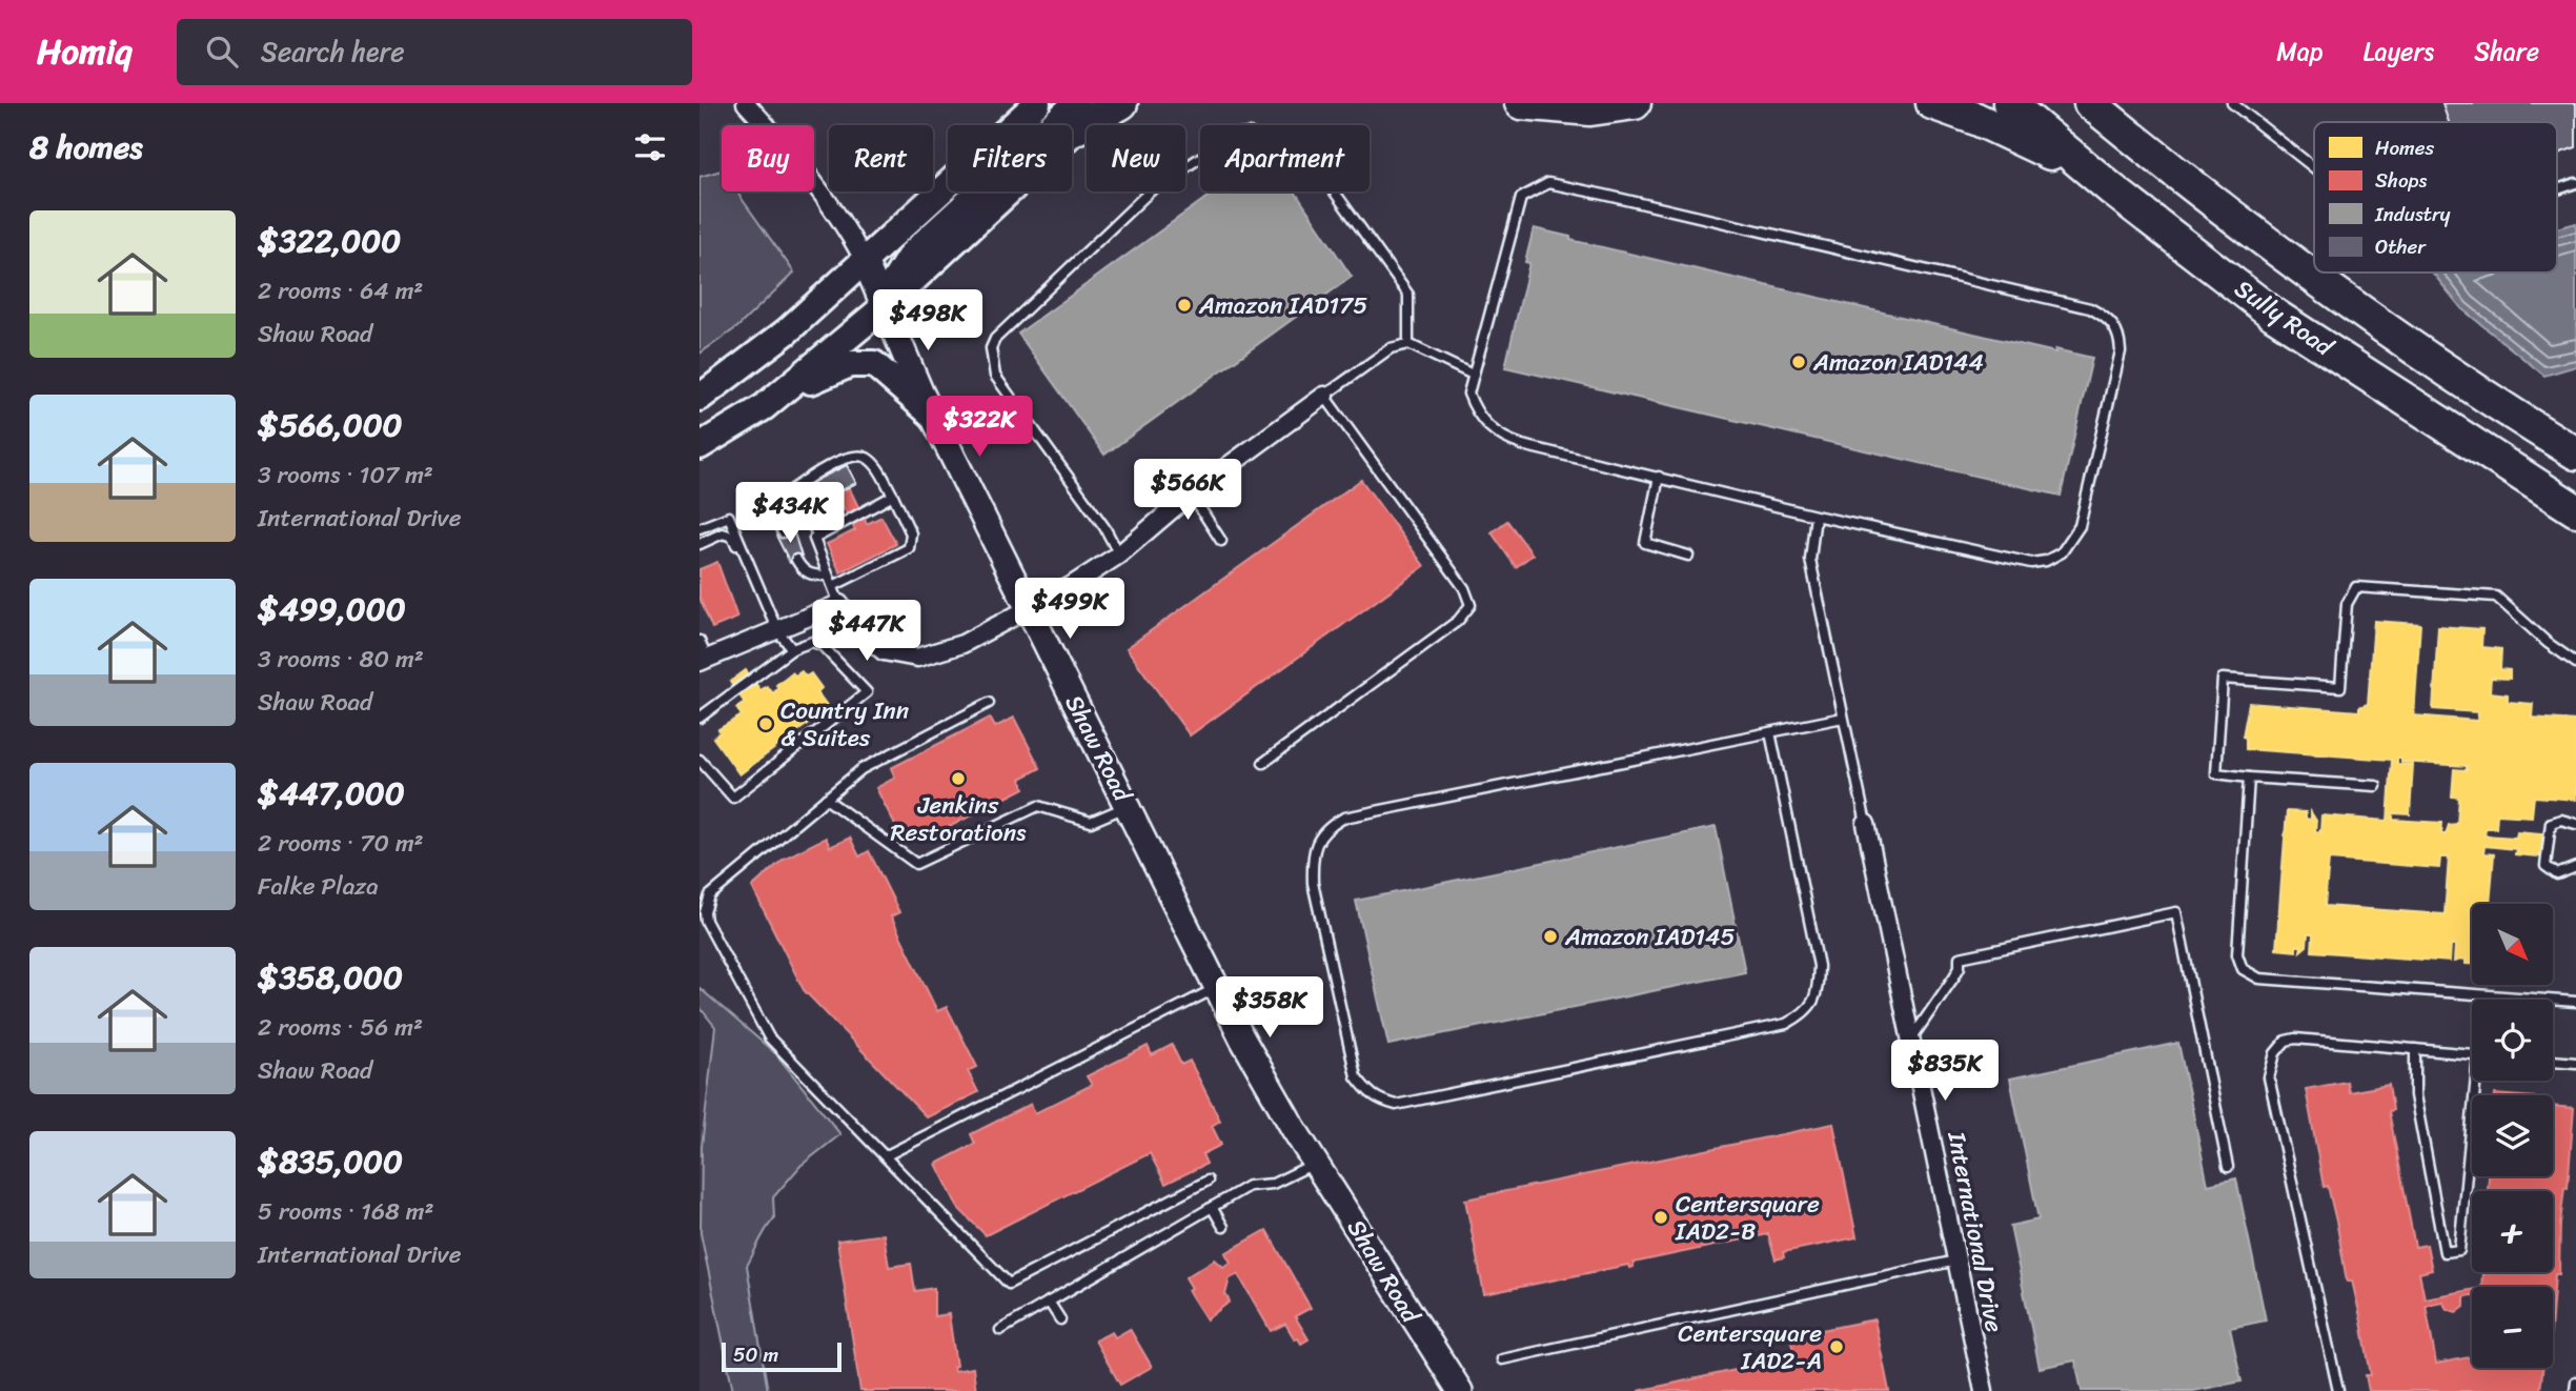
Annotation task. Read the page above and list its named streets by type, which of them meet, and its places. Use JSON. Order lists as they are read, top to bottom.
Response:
{
  "streets": {
    "highway": ["Sully Road"],
    "main road": ["Shaw Road"],
    "street": ["International Drive"]
  },
  "places": [
    "Amazon IAD175",
    "Amazon IAD144",
    "Country Inn & Suites",
    "Jenkins Restorations",
    "Amazon IAD145",
    "Centersquare IAD2-B",
    "Centersquare IAD2-A"
  ],
  "legend": [
    "Homes",
    "Shops",
    "Industry",
    "Other"
  ],
  "scale_bar": "50 m",
  "north": "bottom right",
  "page": {
    "header": "Homiq",
    "search": "Search here",
    "nav": ["Map", "Layers", "Share"],
    "heading": "8 homes",
    "chip": [
      "Buy",
      "Rent",
      "Filters",
      "New",
      "Apartment"
    ],
    "list": [
      {
        "name": "$322,000",
        "note": "2 rooms · 64 m² · Shaw Road"
      },
      {
        "name": "$566,000",
        "note": "3 rooms · 107 m² · International Drive"
      },
      {
        "name": "$499,000",
        "note": "3 rooms · 80 m² · Shaw Road"
      },
      {
        "name": "$447,000",
        "note": "2 rooms · 70 m² · Falke Plaza"
      },
      {
        "name": "$358,000",
        "note": "2 rooms · 56 m² · Shaw Road"
      },
      {
        "name": "$835,000",
        "note": "5 rooms · 168 m² · International Drive"
      }
    ],
    "price": [
      "$498K",
      "$322K",
      "$566K",
      "$434K",
      "$499K",
      "$447K",
      "$358K",
      "$835K"
    ],
    "map_buttons": ["+", "−"],
    "scale": "50 m"
  }
}
